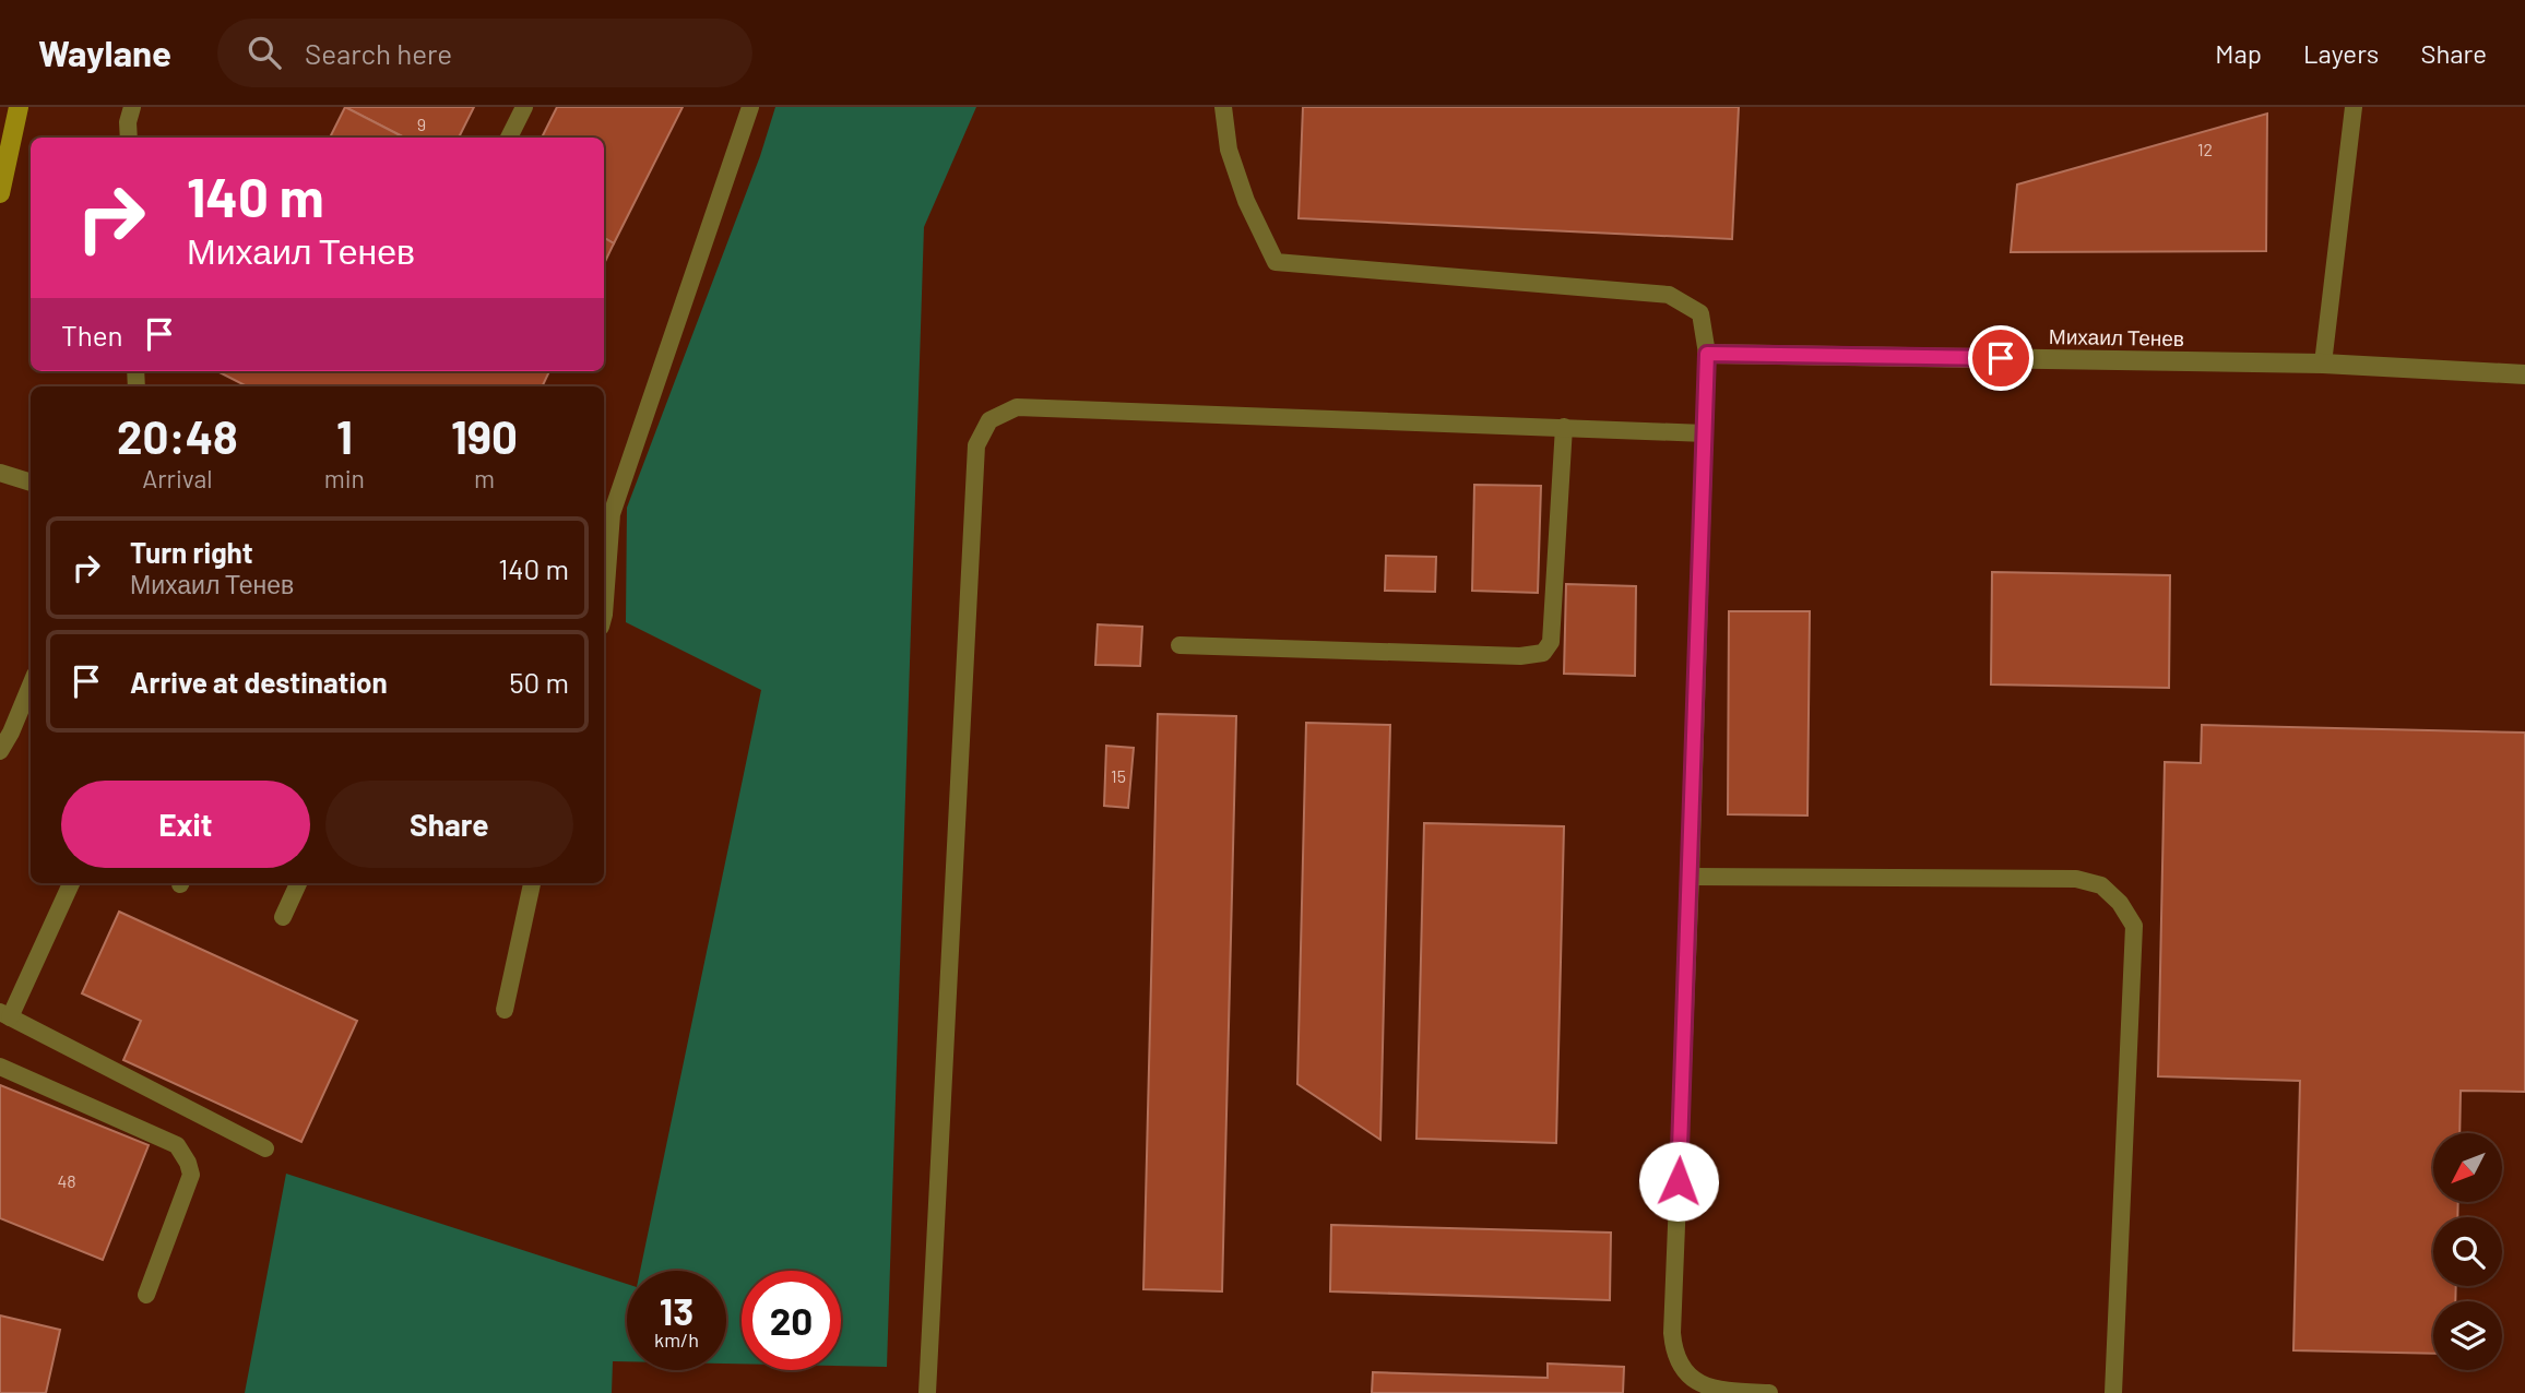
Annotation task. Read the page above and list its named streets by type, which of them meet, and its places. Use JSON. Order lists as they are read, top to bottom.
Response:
{
  "streets": {
    "street": ["Михаил Тенев"]
  },
  "house_numbers": [
    "9",
    "12",
    "15",
    "48"
  ],
  "north": "bottom left",
  "page": {
    "header": "Waylane",
    "search": "Search here",
    "nav": ["Map", "Layers", "Share"],
    "turn": ["140 m", "Михаил Тенев"],
    "then": "Then",
    "eta": [
      "20:48",
      "Arrival",
      "1",
      "min",
      "190",
      "m"
    ],
    "list": [
      {
        "name": "Turn right",
        "note": "Михаил Тенев",
        "value": "140 m"
      },
      {
        "name": "Arrive at destination",
        "value": "50 m"
      }
    ],
    "buttons": ["Exit", "Share"],
    "speed": "13 km/h",
    "limit": "20"
  }
}
